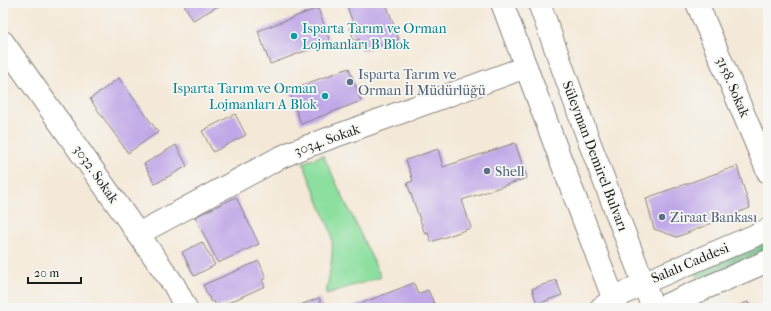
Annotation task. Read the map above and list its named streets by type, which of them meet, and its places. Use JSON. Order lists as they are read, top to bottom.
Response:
{
  "streets": {
    "street": [
      "3158. Sokak",
      "3034. Sokak",
      "Süleyman Demirel Bulvarı",
      "3032. Sokak",
      "Salalı Caddesi"
    ]
  },
  "crossings": [
    ["3034. Sokak", "3032. Sokak"],
    ["Süleyman Demirel Bulvarı", "Salalı Caddesi"]
  ],
  "places": [
    "Isparta Tarım ve Orman Lojmanları B Blok",
    "Isparta Tarım ve Orman İl Müdürlüğü",
    "Isparta Tarım ve Orman Lojmanları A Blok",
    "Shell",
    "Ziraat Bankası"
  ],
  "scale_bar": "20 m"
}
